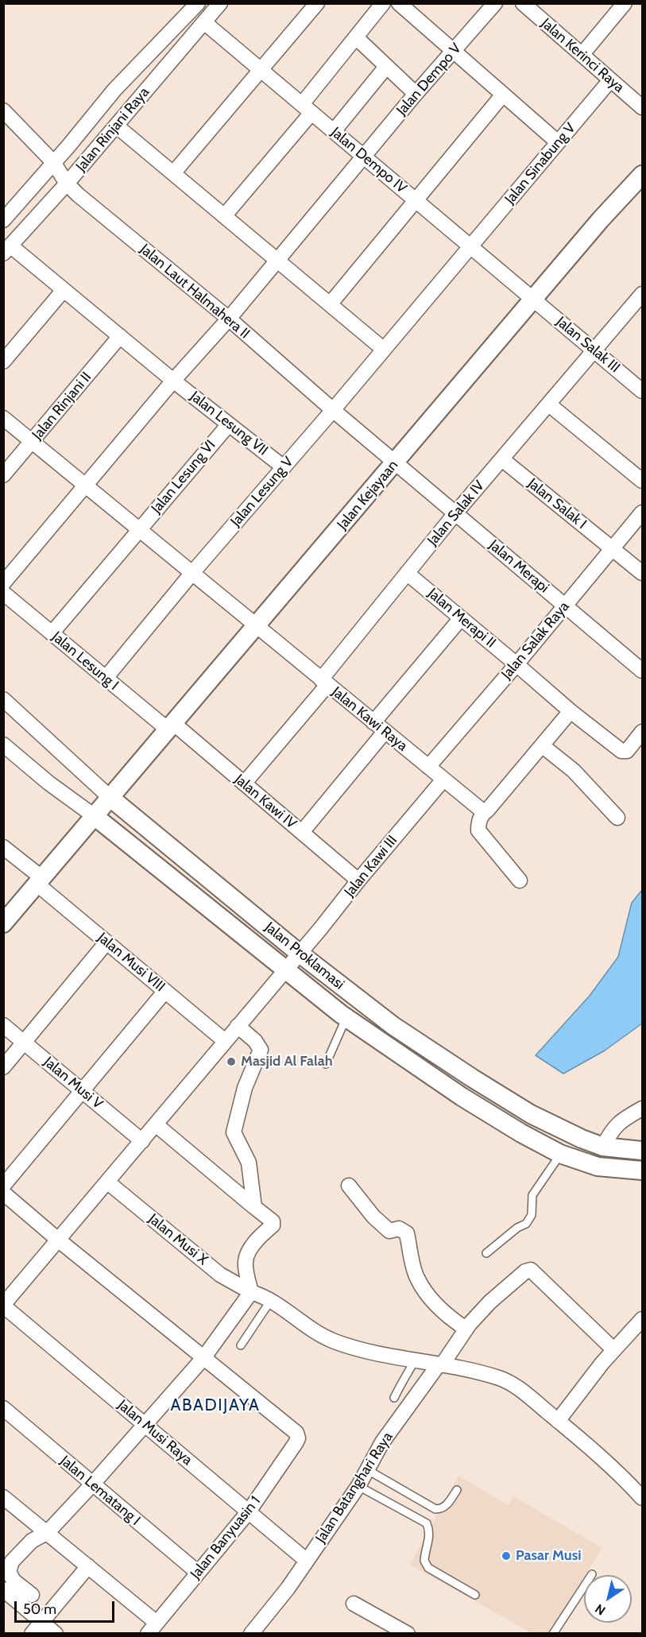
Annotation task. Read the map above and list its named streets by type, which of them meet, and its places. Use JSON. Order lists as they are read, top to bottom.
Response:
{
  "streets": {
    "street": [
      "Jalan Kerinci Raya",
      "Jalan Dempo V",
      "Jalan Rinjani Raya",
      "Jalan Dempo IV",
      "Jalan Sinabung V",
      "Jalan Laut Halmahera II",
      "Jalan Salak III",
      "Jalan Rinjani II",
      "Jalan Lesung VII",
      "Jalan Lesung VI",
      "Jalan Lesung V",
      "Jalan Kejayaan",
      "Jalan Salak I",
      "Jalan Salak IV",
      "Jalan Merapi",
      "Jalan Merapi II",
      "Jalan Salak Raya",
      "Jalan Lesung I",
      "Jalan Kawi Raya",
      "Jalan Kawi IV",
      "Jalan Kawi III",
      "Jalan Proklamasi",
      "Jalan Musi VIII",
      "Jalan Musi V",
      "Jalan Musi X",
      "Jalan Musi Raya",
      "Jalan Batanghari Raya",
      "Jalan Lematang I",
      "Jalan Banyuasin 1"
    ]
  },
  "crossings": [
    ["Jalan Kerinci Raya", "Jalan Sinabung V"],
    ["Jalan Dempo V", "Jalan Dempo IV"],
    ["Jalan Dempo V", "Jalan Laut Halmahera II"],
    ["Jalan Dempo V", "Jalan Lesung VII"],
    ["Jalan Dempo V", "Jalan Kawi Raya"],
    ["Jalan Rinjani Raya", "Jalan Dempo IV"],
    ["Jalan Rinjani Raya", "Jalan Laut Halmahera II"],
    ["Jalan Rinjani Raya", "Jalan Lesung VII"],
    ["Jalan Dempo IV", "Jalan Sinabung V"],
    ["Jalan Dempo IV", "Jalan Salak III"],
    ["Jalan Dempo IV", "Jalan Kejayaan"],
    ["Jalan Sinabung V", "Jalan Lesung V"],
    ["Jalan Laut Halmahera II", "Jalan Lesung V"],
    ["Jalan Laut Halmahera II", "Jalan Kejayaan"],
    ["Jalan Laut Halmahera II", "Jalan Merapi"],
    ["Jalan Salak III", "Jalan Kejayaan"],
    ["Jalan Salak III", "Jalan Salak IV"],
    ["Jalan Rinjani II", "Jalan Lesung VII"],
    ["Jalan Rinjani II", "Jalan Kawi Raya"],
    ["Jalan Lesung VII", "Jalan Lesung VI"],
    ["Jalan Lesung VII", "Jalan Lesung V"],
    ["Jalan Lesung VI", "Jalan Lesung I"],
    ["Jalan Lesung VI", "Jalan Kawi Raya"],
    ["Jalan Lesung V", "Jalan Lesung I"],
    ["Jalan Lesung V", "Jalan Kawi Raya"],
    ["Jalan Kejayaan", "Jalan Merapi"],
    ["Jalan Kejayaan", "Jalan Lesung I"],
    ["Jalan Kejayaan", "Jalan Kawi Raya"],
    ["Jalan Kejayaan", "Jalan Kawi IV"],
    ["Jalan Kejayaan", "Jalan Proklamasi"],
    ["Jalan Kejayaan", "Jalan Musi VIII"],
    ["Jalan Salak I", "Jalan Salak IV"],
    ["Jalan Salak I", "Jalan Salak Raya"],
    ["Jalan Salak IV", "Jalan Merapi"],
    ["Jalan Salak IV", "Jalan Merapi II"],
    ["Jalan Salak IV", "Jalan Kawi Raya"],
    ["Jalan Salak IV", "Jalan Kawi IV"],
    ["Jalan Merapi", "Jalan Salak Raya"],
    ["Jalan Merapi II", "Jalan Salak Raya"],
    ["Jalan Salak Raya", "Jalan Kawi Raya"],
    ["Jalan Lesung I", "Jalan Kawi IV"],
    ["Jalan Kawi Raya", "Jalan Kawi III"],
    ["Jalan Kawi IV", "Jalan Kawi III"],
    ["Jalan Kawi III", "Jalan Proklamasi"],
    ["Jalan Kawi III", "Jalan Musi VIII"],
    ["Jalan Kawi III", "Jalan Musi V"],
    ["Jalan Kawi III", "Jalan Musi X"],
    ["Jalan Kawi III", "Jalan Musi Raya"],
    ["Jalan Musi X", "Jalan Batanghari Raya"],
    ["Jalan Musi Raya", "Jalan Batanghari Raya"],
    ["Jalan Musi Raya", "Jalan Banyuasin 1"],
    ["Jalan Lematang I", "Jalan Banyuasin 1"]
  ],
  "districts": ["ABADIJAYA"],
  "places": ["Masjid Al Falah", "Pasar Musi"],
  "scale_bar": "50 m",
  "north": "bottom left"
}
